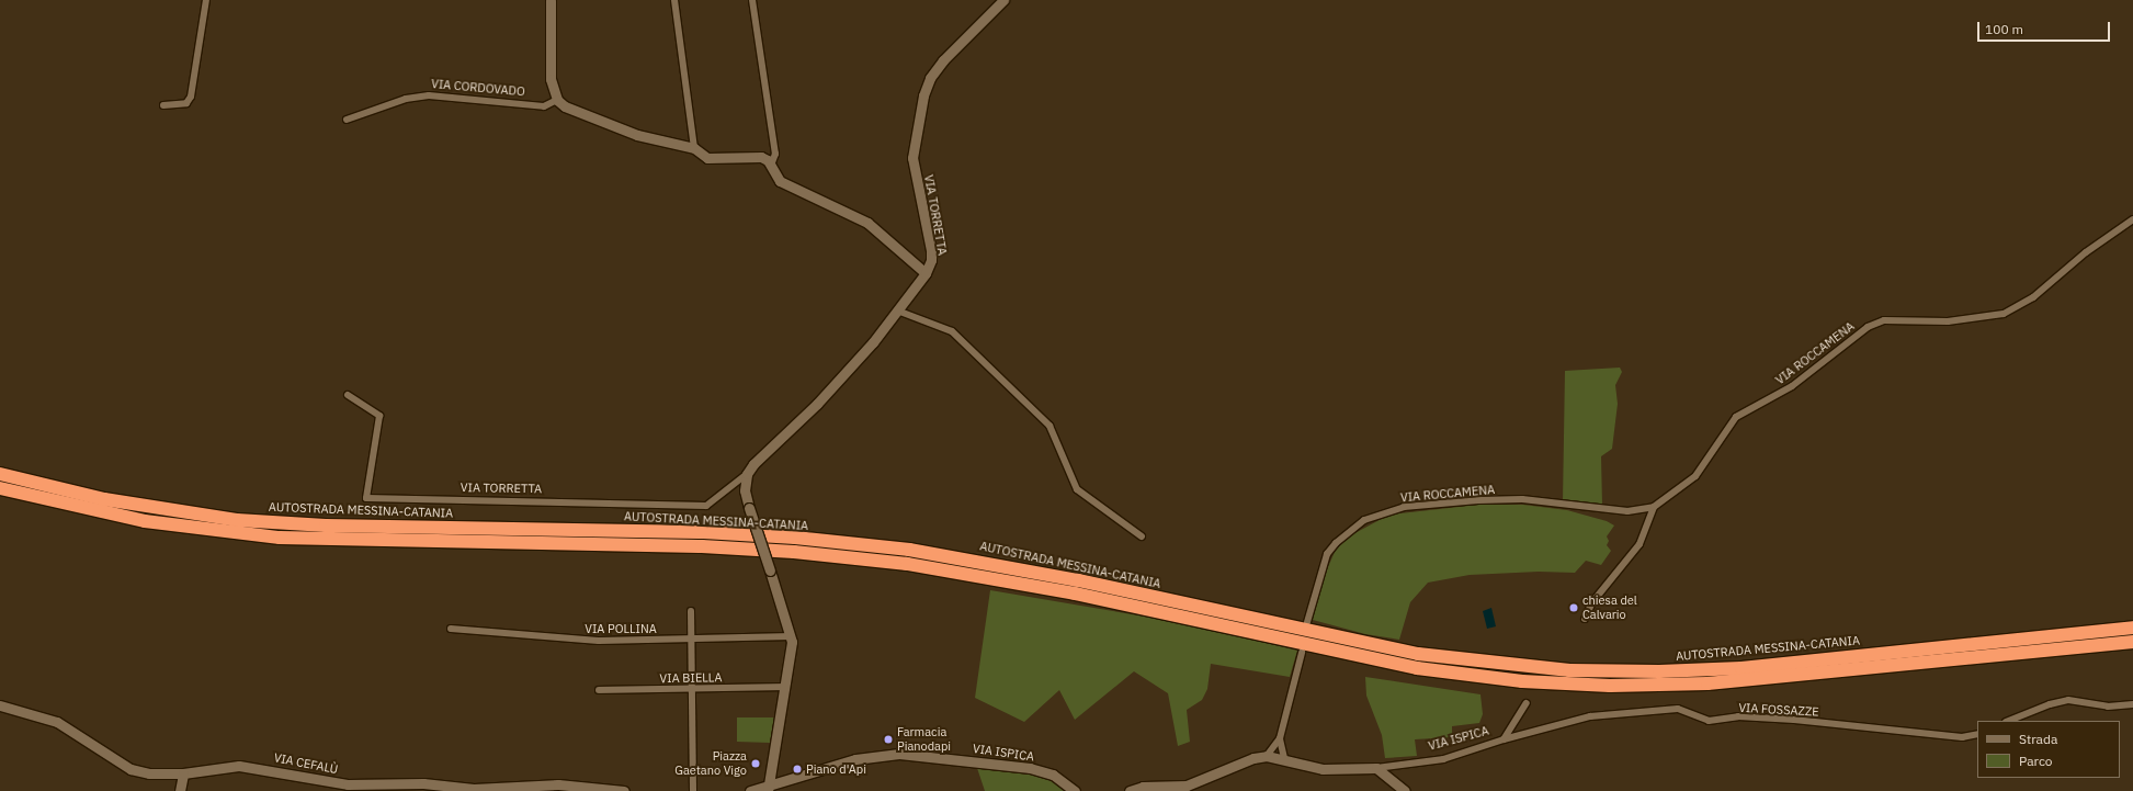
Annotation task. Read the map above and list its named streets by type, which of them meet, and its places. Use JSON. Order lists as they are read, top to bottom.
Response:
{
  "streets": {
    "highway": ["AUTOSTRADA MESSINA-CATANIA"],
    "street": [
      "VIA CORDOVADO",
      "VIA TORRETTA",
      "VIA ROCCAMENA",
      "VIA POLLINA",
      "VIA BIELLA",
      "VIA FOSSAZZE",
      "VIA ISPICA",
      "VIA CEFALÙ"
    ]
  },
  "crossings": [
    ["VIA FOSSAZZE", "VIA ISPICA"]
  ],
  "places": [
    "chiesa del Calvario",
    "Farmacia Pianodapi",
    "Piazza Gaetano Vigo",
    "Piano d'Api"
  ],
  "legend": ["Strada", "Parco"],
  "scale_bar": "100 m"
}
